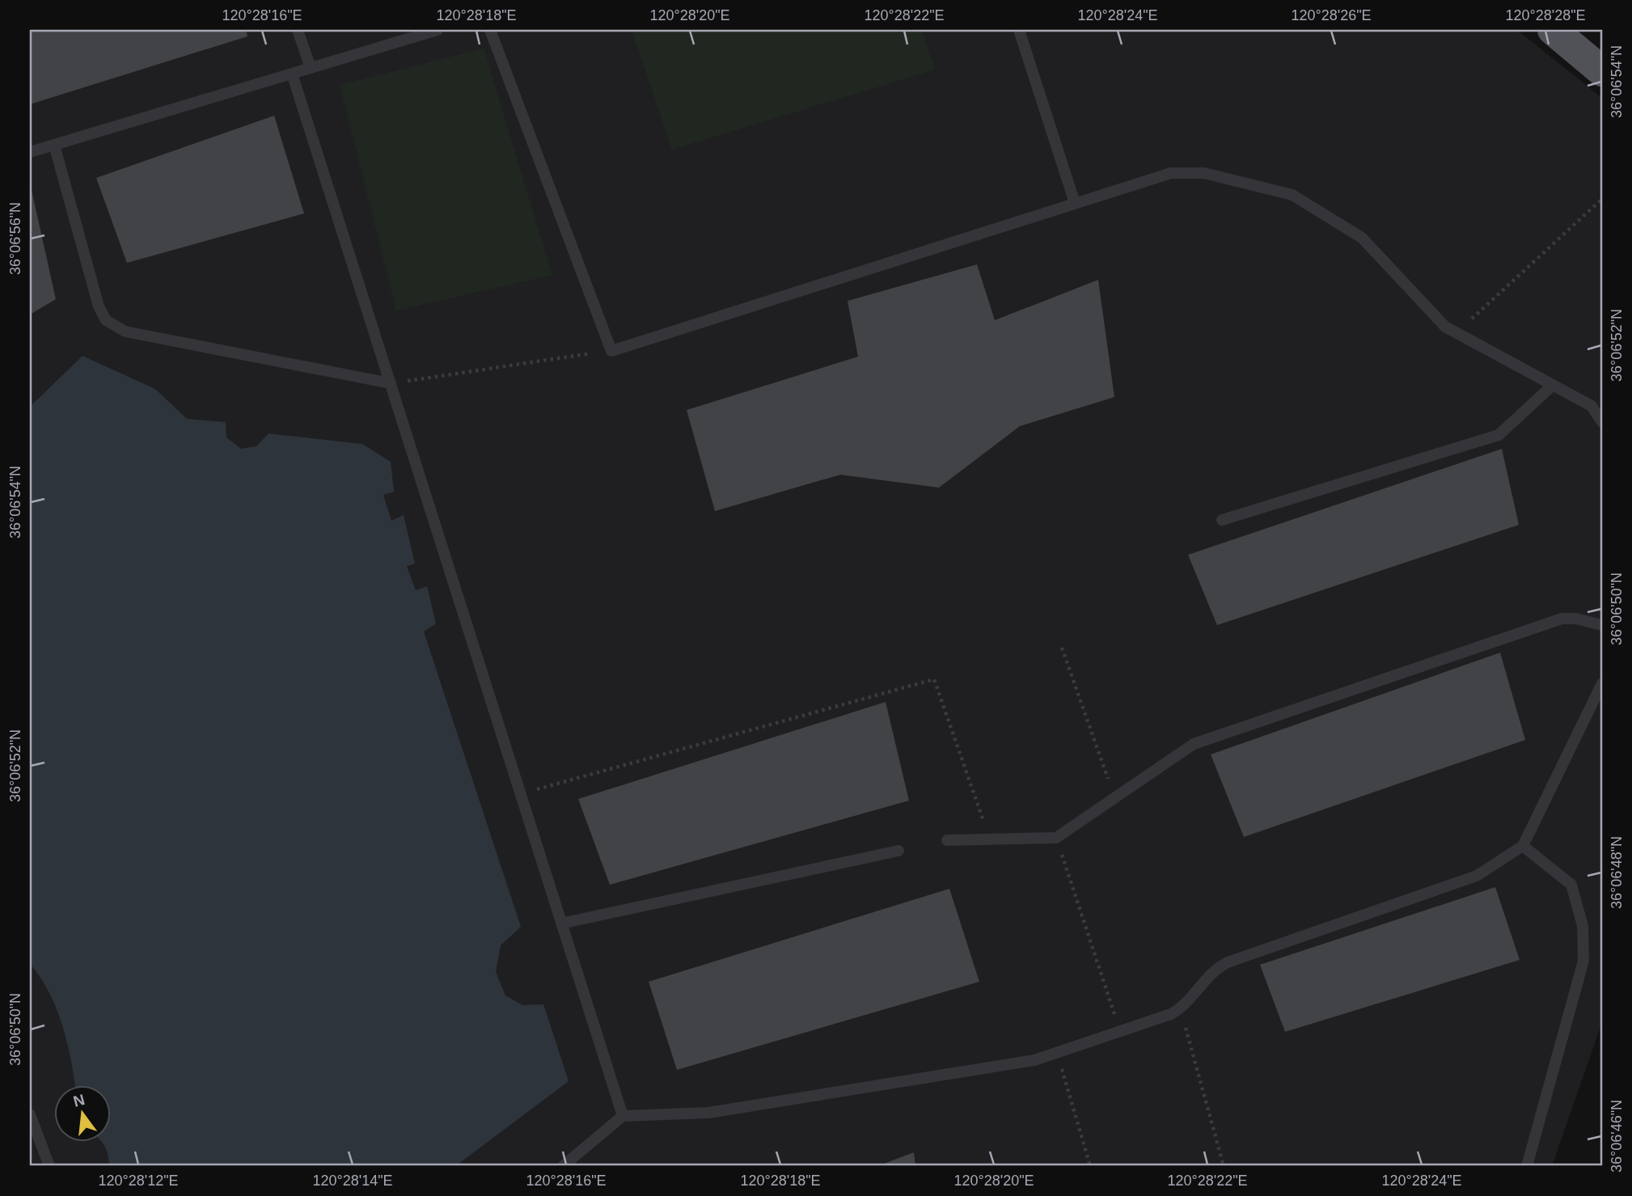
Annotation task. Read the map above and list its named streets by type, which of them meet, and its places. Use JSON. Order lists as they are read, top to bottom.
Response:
{
  "north": "top",
  "coordinates": [
    "120°28'16\"E",
    "120°28'18\"E",
    "120°28'20\"E",
    "120°28'22\"E",
    "120°28'24\"E",
    "120°28'26\"E",
    "120°28'28\"E",
    "36°06'54\"N",
    "36°06'56\"N",
    "36°06'52\"N",
    "36°06'50\"N",
    "36°06'48\"N",
    "36°06'46\"N",
    "120°28'12\"E",
    "120°28'14\"E"
  ]
}
